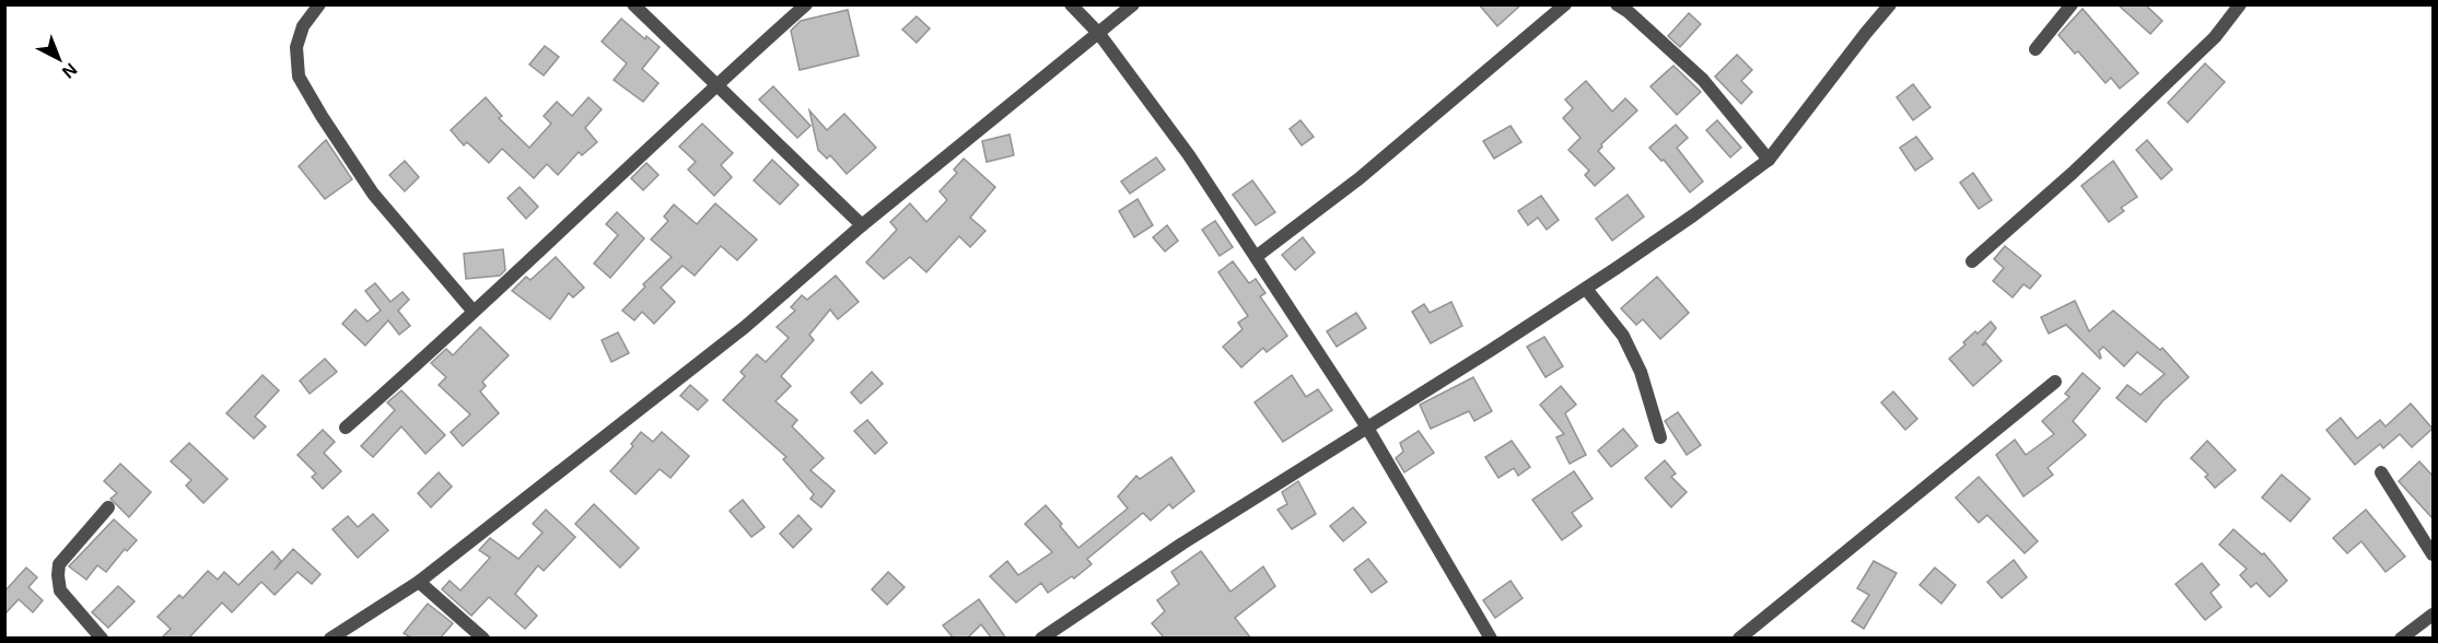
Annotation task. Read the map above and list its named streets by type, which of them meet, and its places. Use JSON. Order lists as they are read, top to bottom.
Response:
{
  "north": "bottom right"
}
